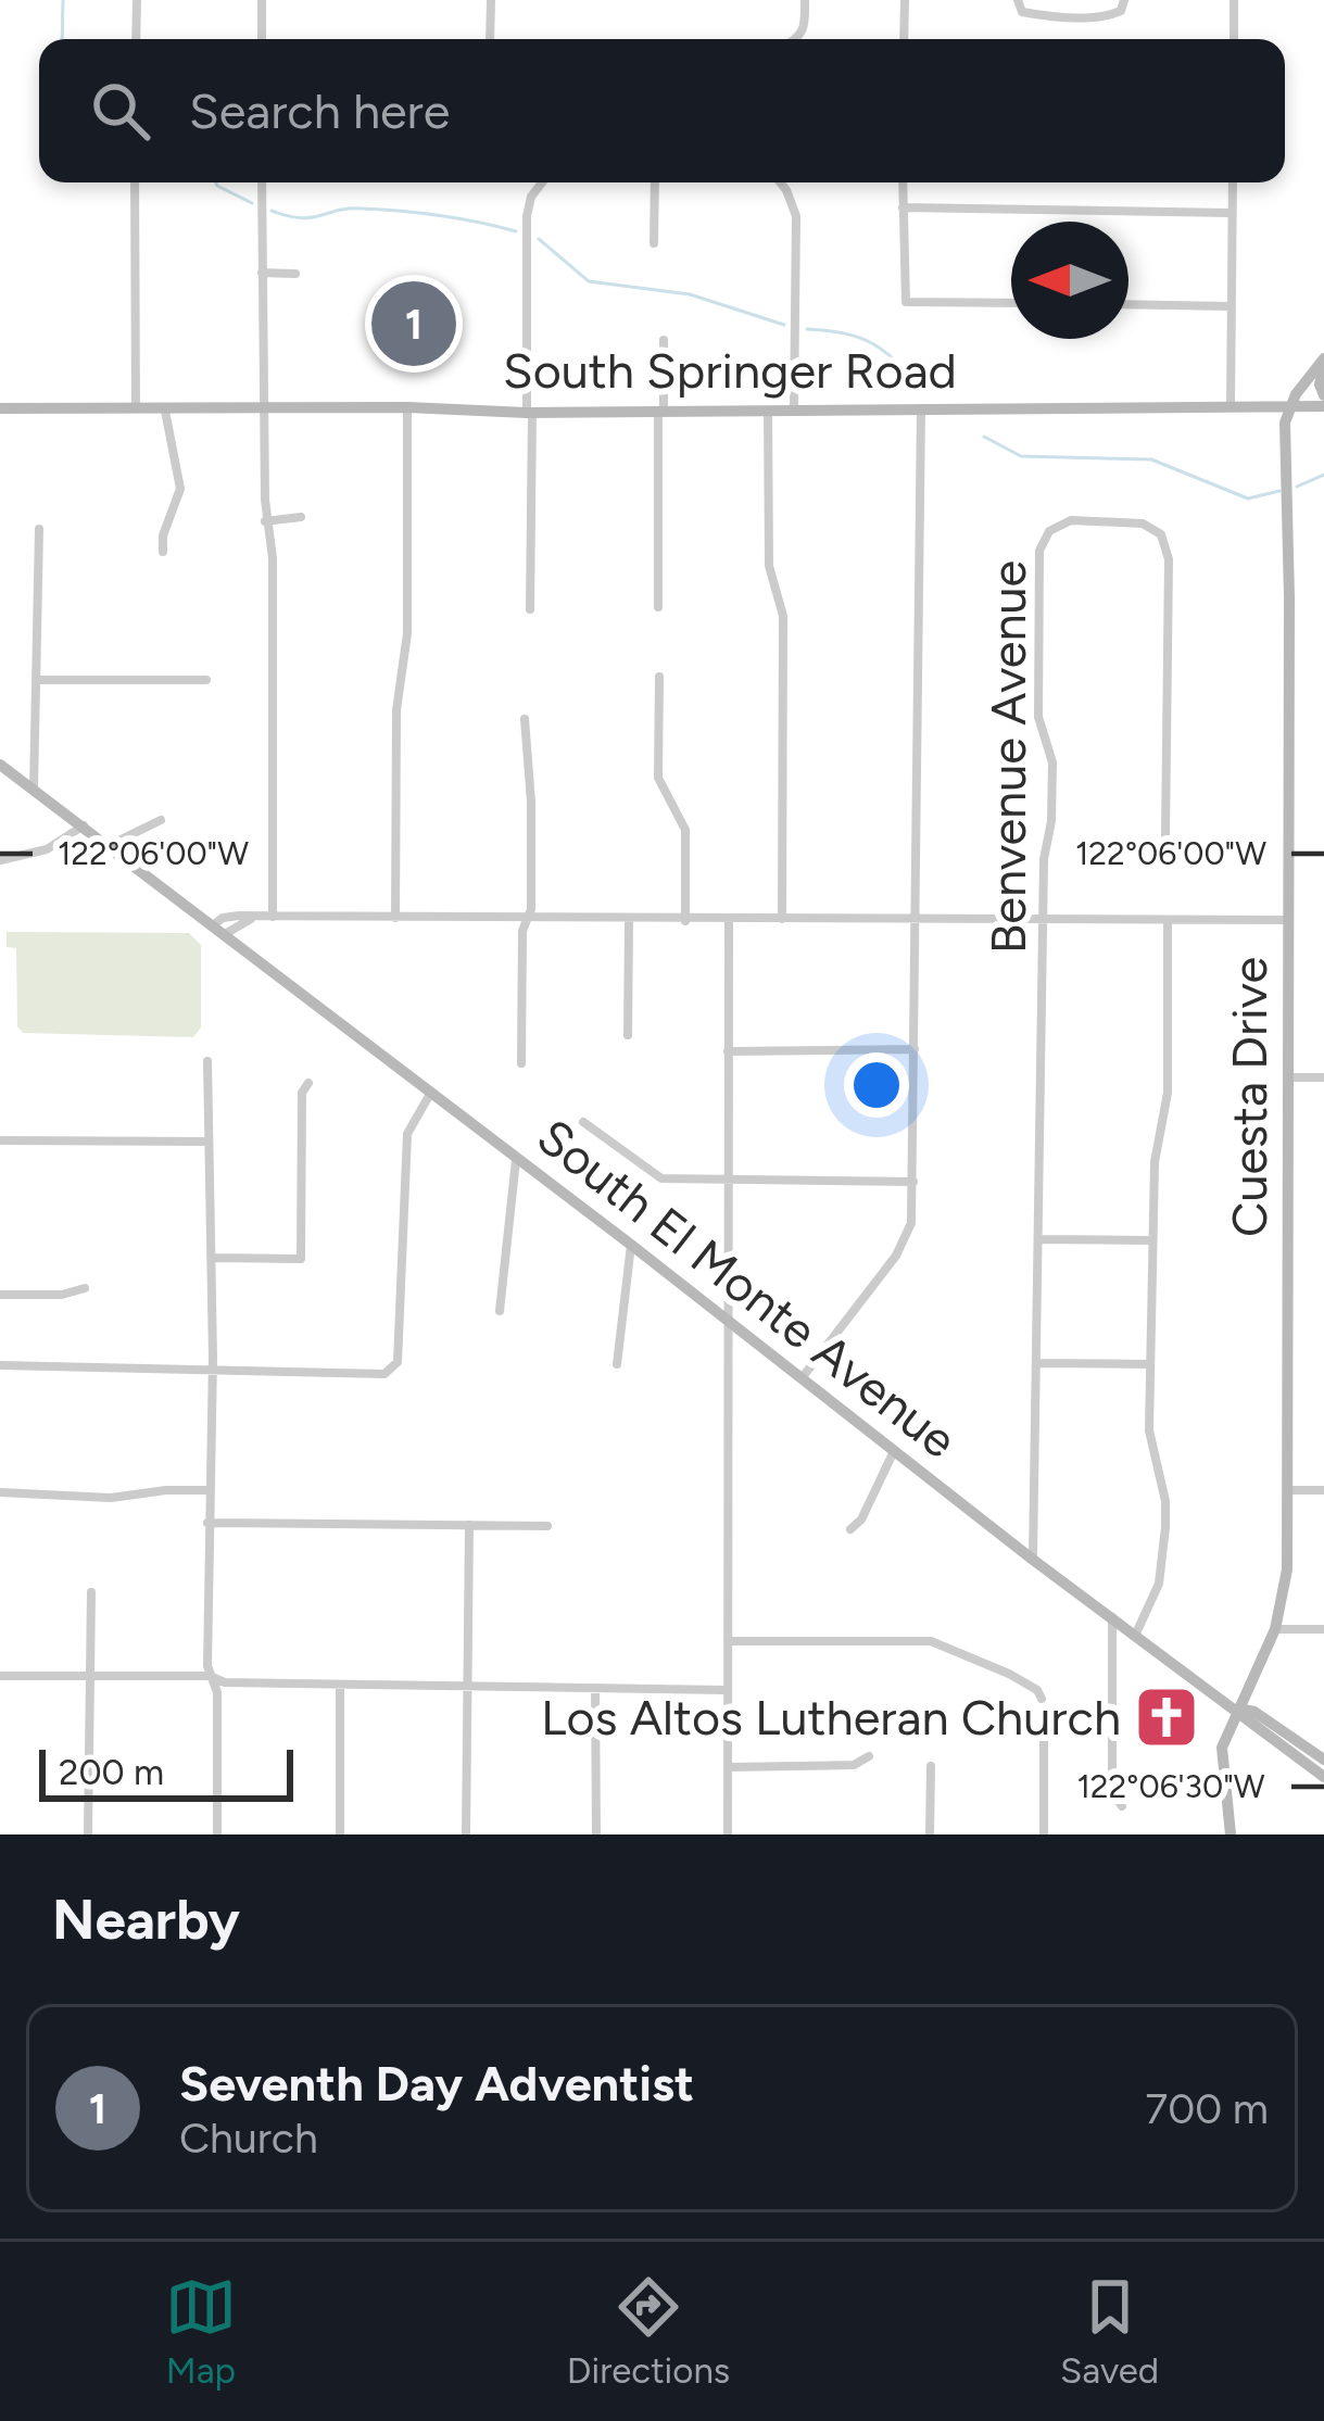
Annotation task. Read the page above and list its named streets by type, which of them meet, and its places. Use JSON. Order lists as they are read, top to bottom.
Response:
{
  "streets": {
    "street": [
      "South Springer Road",
      "Benvenue Avenue",
      "Cuesta Drive",
      "South El Monte Avenue"
    ]
  },
  "crossings": [
    ["South Springer Road", "Cuesta Drive"],
    ["Benvenue Avenue", "South El Monte Avenue"],
    ["Cuesta Drive", "South El Monte Avenue"]
  ],
  "places": {
    "church": ["Los Altos Lutheran Church"]
  },
  "scale_bar": "200 m",
  "north": "left",
  "page": {
    "search": "Search here",
    "pins": "1",
    "scale": "200 m",
    "heading": "Nearby",
    "list": [
      {
        "mark": "1",
        "name": "Seventh Day Adventist",
        "note": "Church",
        "value": "700 m"
      }
    ],
    "nav": ["Map", "Directions", "Saved"]
  },
  "coordinates": ["122°06'00\"W", "122°06'30\"W"]
}
